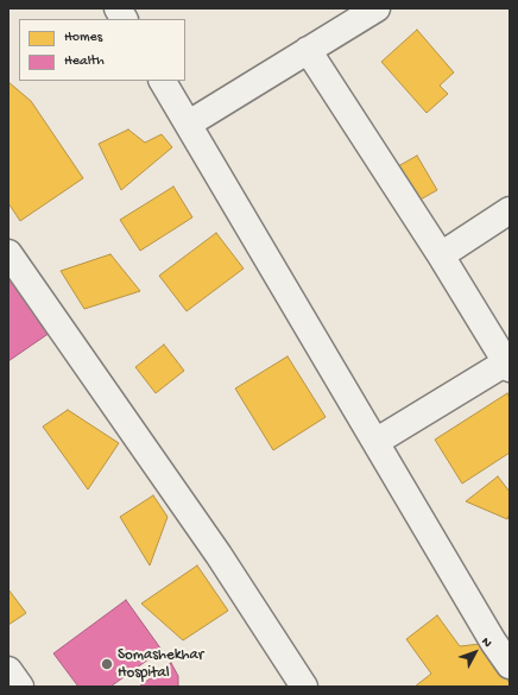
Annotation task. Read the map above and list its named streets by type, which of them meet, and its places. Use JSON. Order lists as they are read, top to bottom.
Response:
{
  "places": ["Somashekhar Hospital"],
  "legend": ["Homes", "Health"],
  "north": "top right"
}
